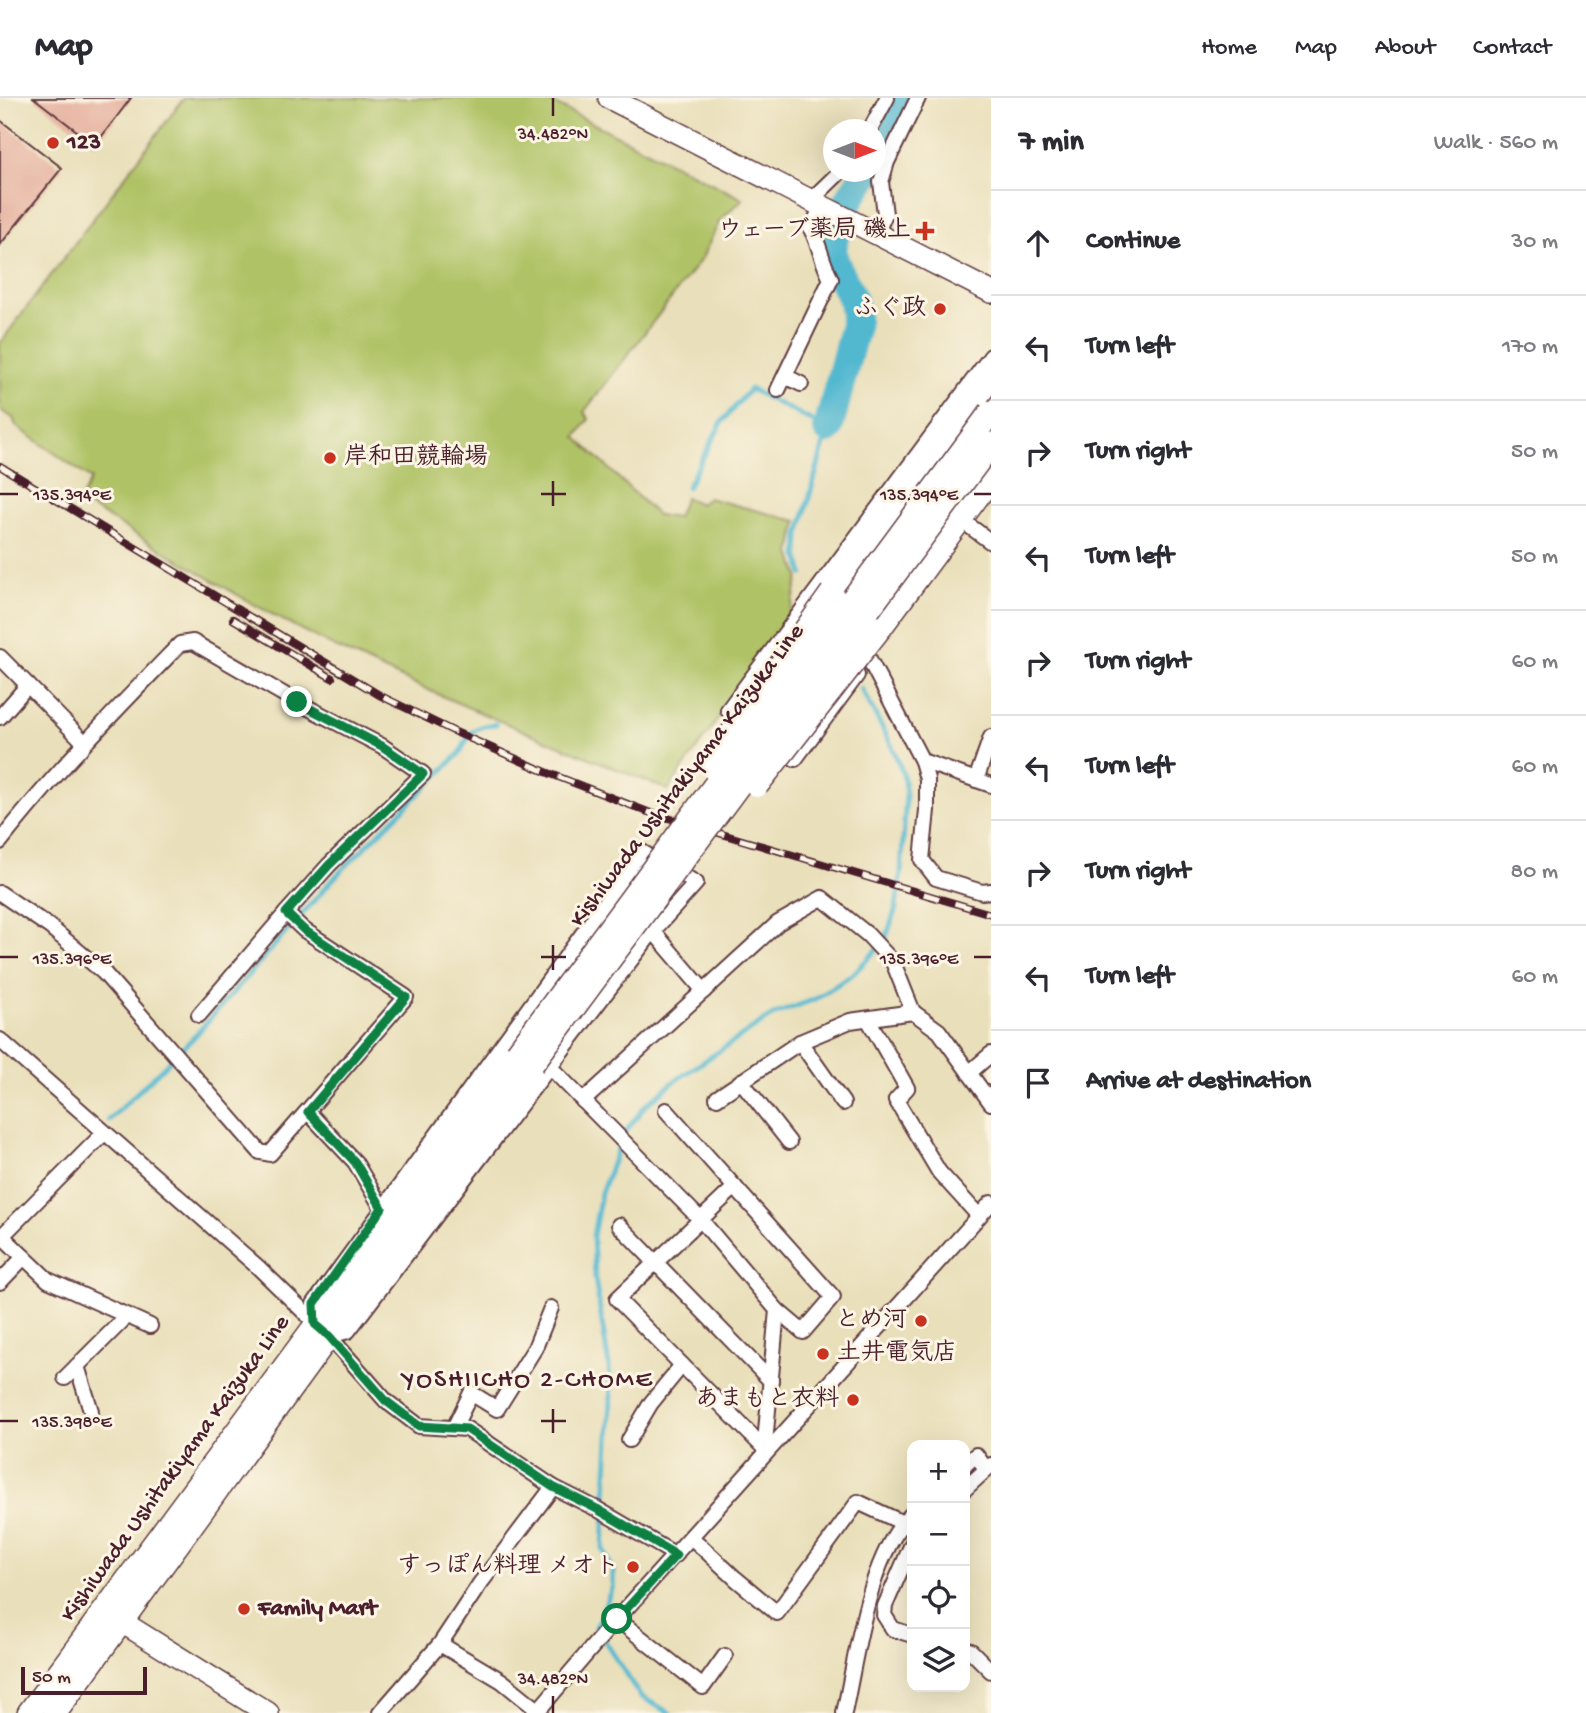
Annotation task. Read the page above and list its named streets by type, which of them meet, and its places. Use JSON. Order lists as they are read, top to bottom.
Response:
{
  "streets": {
    "main road": ["Kishiwada Ushitakiyama Kaizuka Line"]
  },
  "districts": ["YOSHIICHO 2-CHOME"],
  "places": {
    "other": [
      "123",
      "ふぐ政",
      "岸和田競輪場",
      "とめ河",
      "土井電気店",
      "あまもと衣料",
      "すっぽん料理 メオト",
      "Family Mart"
    ],
    "health": ["ウェーブ薬局 磯上"]
  },
  "scale_bar": "50 m",
  "north": "right",
  "page": {
    "header": "Map",
    "nav": [
      "Home",
      "Map",
      "About",
      "Contact"
    ],
    "heading": ["7 min", "Walk · 560 m"],
    "list": [
      ["Continue", "30 m"],
      ["Turn left", "170 m"],
      ["Turn right", "50 m"],
      ["Turn left", "50 m"],
      ["Turn right", "60 m"],
      ["Turn left", "60 m"],
      ["Turn right", "80 m"],
      ["Turn left", "60 m"],
      "Arrive at destination"
    ],
    "map_buttons": ["+", "−"],
    "scale": "50 m"
  },
  "coordinates": [
    "34.482°N",
    "135.394°E",
    "135.396°E",
    "135.398°E"
  ]
}
